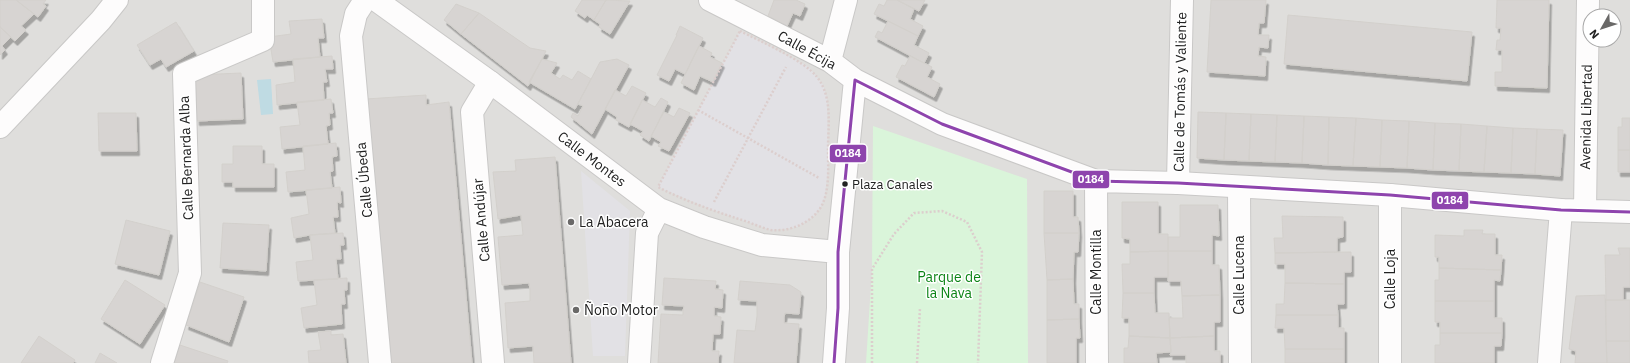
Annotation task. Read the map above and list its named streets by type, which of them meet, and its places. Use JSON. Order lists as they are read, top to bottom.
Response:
{
  "streets": {
    "street": [
      "Calle Écija",
      "Calle de Tomás y Valiente",
      "Avenida Libertad",
      "Calle Bernarda Alba",
      "Calle Montes",
      "Calle Úbeda",
      "Calle Andújar",
      "Calle Montilla",
      "Calle Lucena",
      "Calle Loja"
    ]
  },
  "crossings": [
    ["Calle Écija", "Calle de Tomás y Valiente"],
    ["Calle Écija", "Avenida Libertad"],
    ["Calle Écija", "Calle Montilla"],
    ["Calle Écija", "Calle Lucena"],
    ["Calle Écija", "Calle Loja"],
    ["Calle Montes", "Calle Andújar"]
  ],
  "parks": ["Parque de la Nava"],
  "places": ["Plaza Canales", "La Abacera", "Ñoño Motor"],
  "lines": ["transit line 0184"],
  "north": "bottom left"
}
